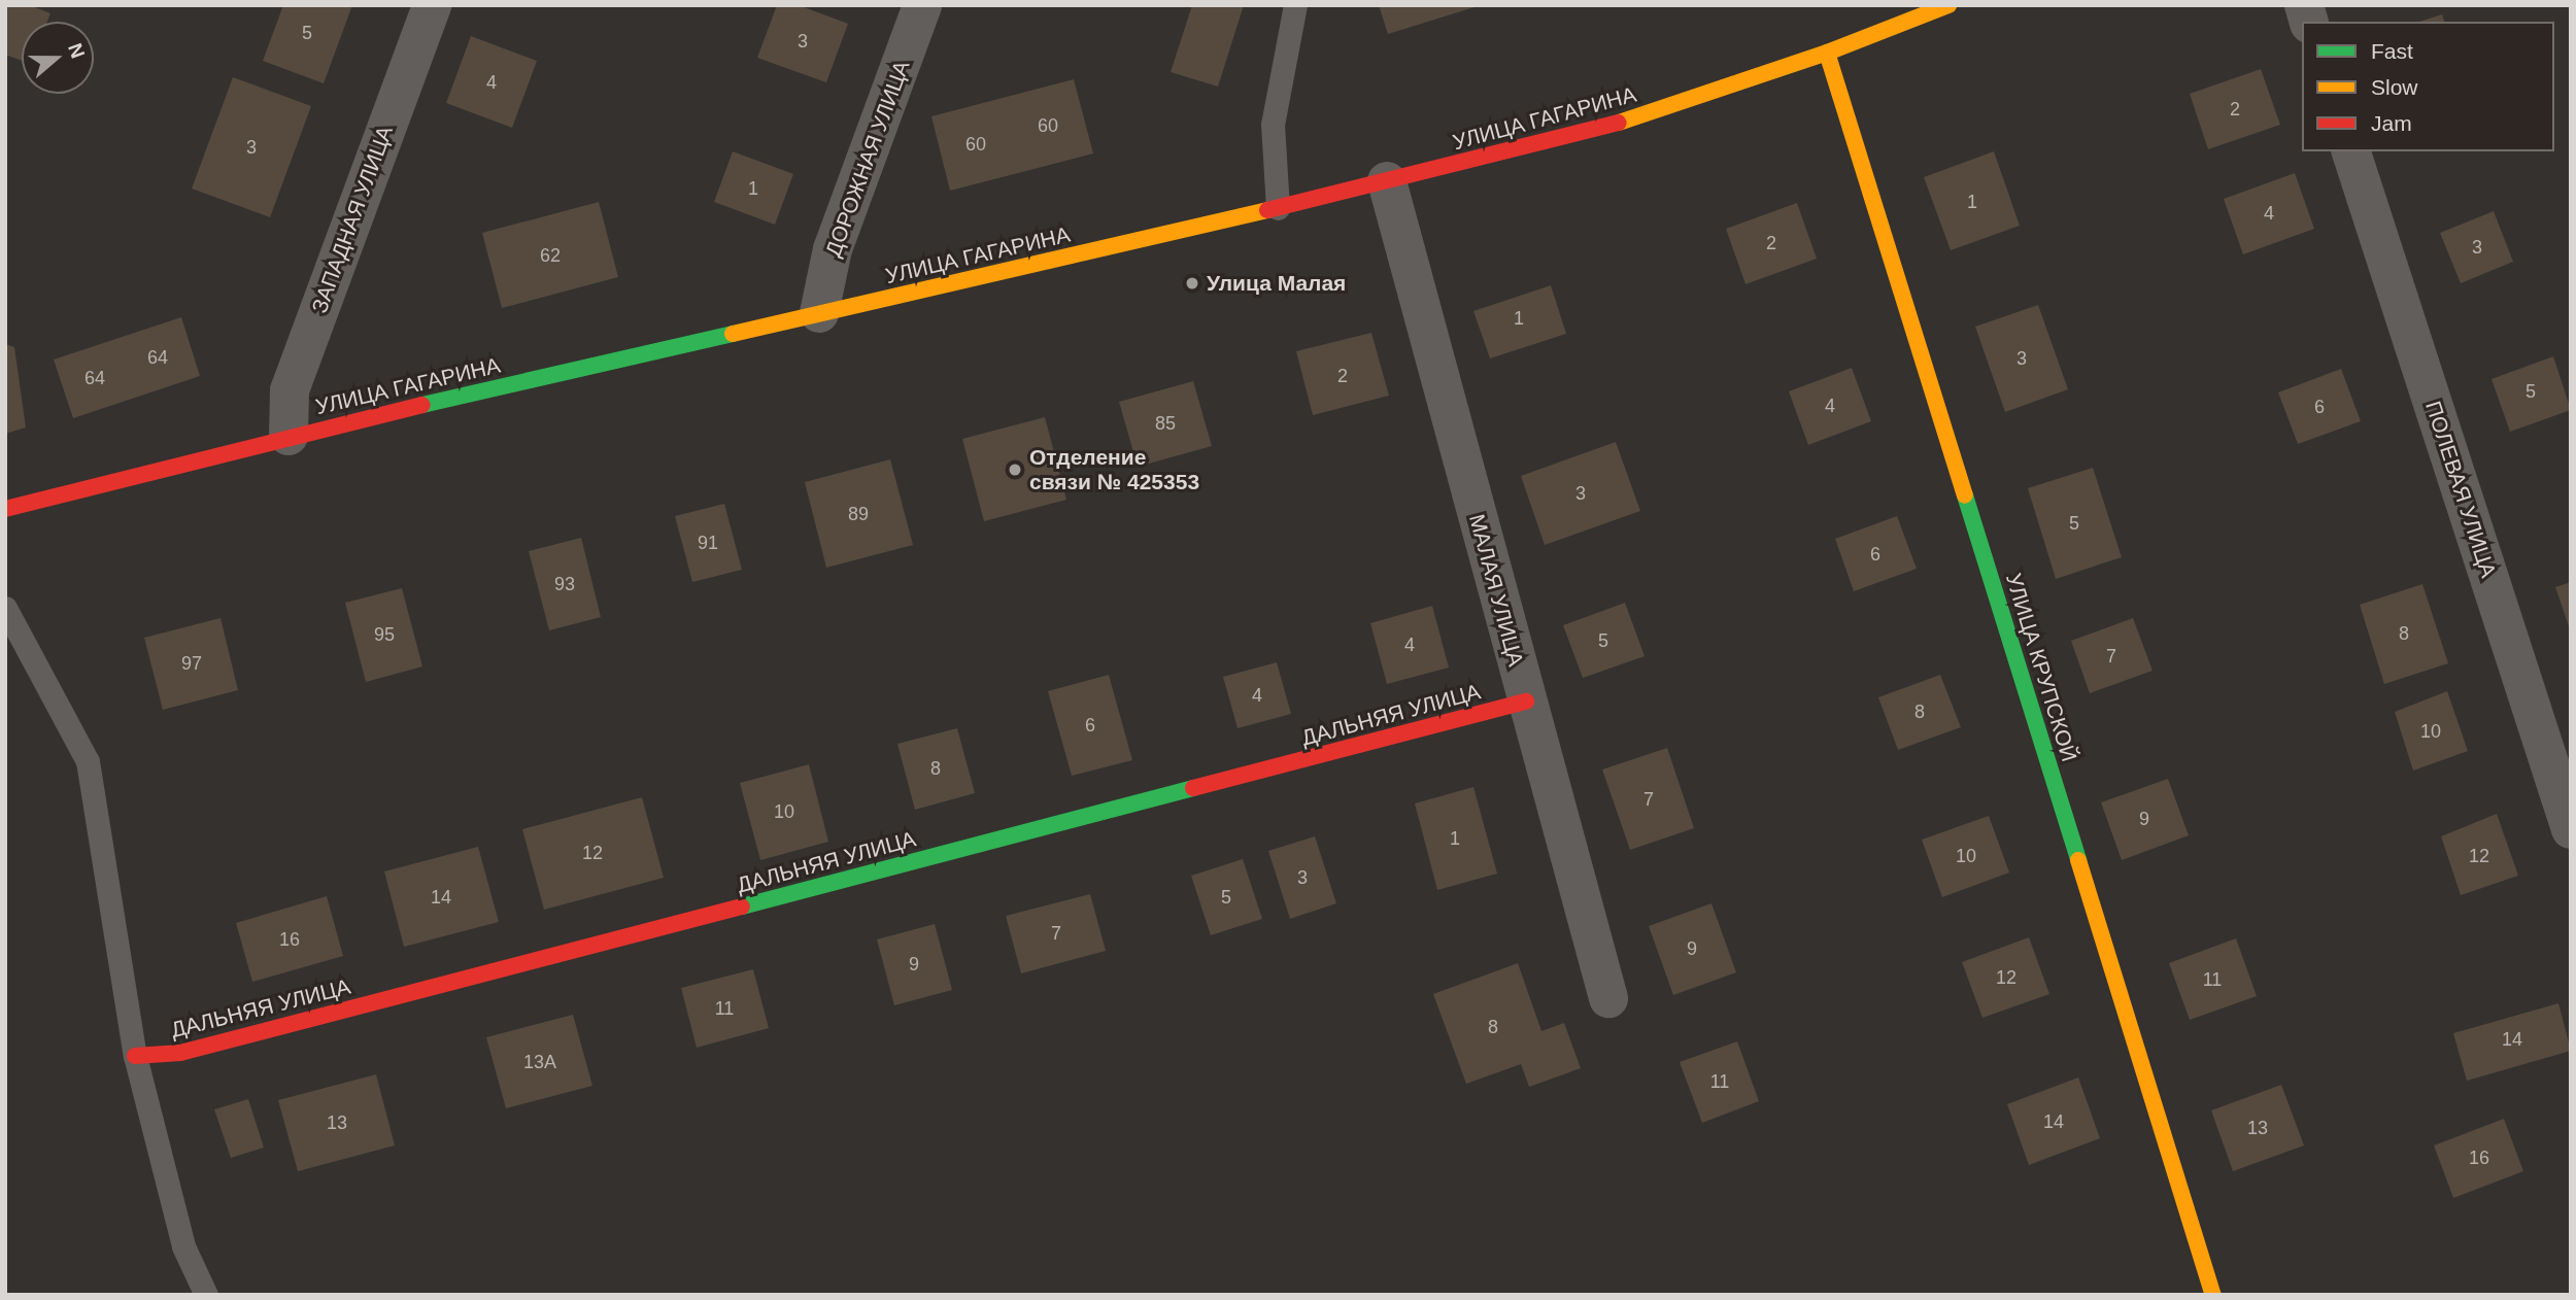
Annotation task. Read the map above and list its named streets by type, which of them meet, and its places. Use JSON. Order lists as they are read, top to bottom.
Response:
{
  "streets": {
    "street": [
      "УЛИЦА ГАГАРИНА",
      "ДОРОЖНАЯ УЛИЦА",
      "ЗАПАДНАЯ УЛИЦА",
      "ПОЛЕВАЯ УЛИЦА",
      "МАЛАЯ УЛИЦА",
      "УЛИЦА КРУПСКОЙ",
      "ДАЛЬНЯЯ УЛИЦА"
    ]
  },
  "crossings": [
    ["УЛИЦА ГАГАРИНА", "ДОРОЖНАЯ УЛИЦА"],
    ["УЛИЦА ГАГАРИНА", "ЗАПАДНАЯ УЛИЦА"],
    ["УЛИЦА ГАГАРИНА", "МАЛАЯ УЛИЦА"],
    ["УЛИЦА ГАГАРИНА", "УЛИЦА КРУПСКОЙ"],
    ["МАЛАЯ УЛИЦА", "ДАЛЬНЯЯ УЛИЦА"]
  ],
  "places": ["Улица Малая", "Отделение связи № 425353"],
  "house_numbers": [
    "5",
    "3",
    "4",
    "2",
    "60",
    "60",
    "3",
    "1",
    "1",
    "4",
    "2",
    "3",
    "62",
    "1",
    "64",
    "3",
    "2",
    "64",
    "5",
    "4",
    "6",
    "85",
    "3",
    "89",
    "5",
    "91",
    "6",
    "93",
    "8",
    "95",
    "5",
    "4",
    "7",
    "97",
    "4",
    "8",
    "6",
    "10",
    "8",
    "7",
    "10",
    "9",
    "1",
    "12",
    "10",
    "12",
    "3",
    "14",
    "5",
    "7",
    "16",
    "9",
    "9",
    "12",
    "11",
    "11",
    "8",
    "14",
    "13А",
    "11",
    "14",
    "13",
    "13",
    "16"
  ],
  "legend": ["Fast", "Slow", "Jam"],
  "north": "right"
}
